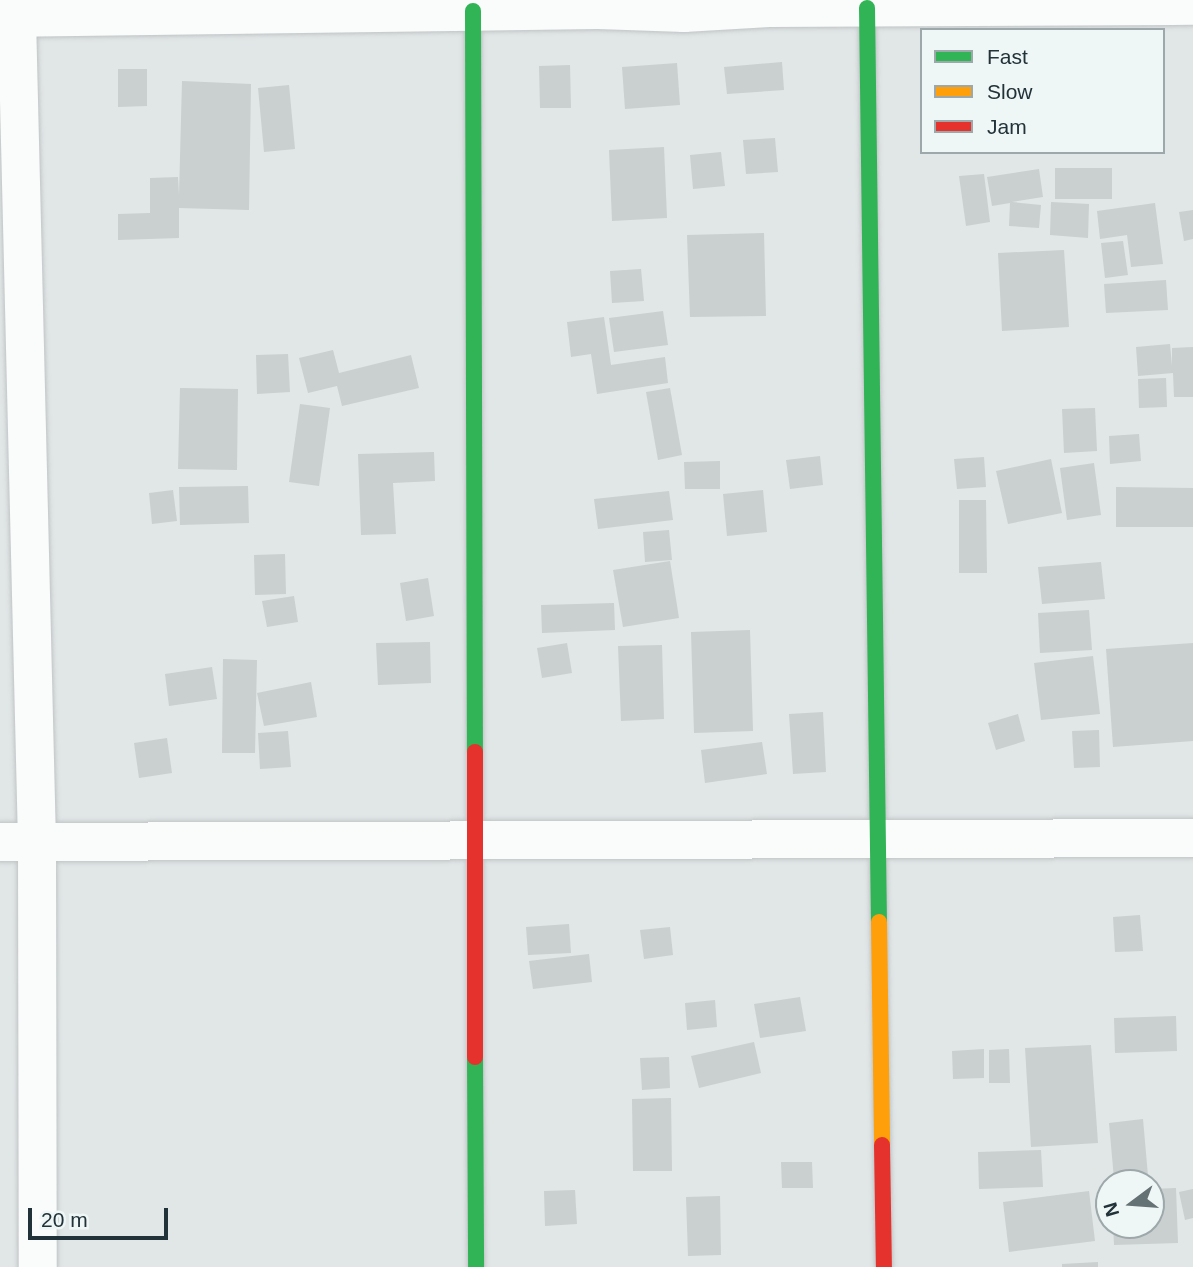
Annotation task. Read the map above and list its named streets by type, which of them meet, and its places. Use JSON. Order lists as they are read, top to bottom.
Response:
{
  "legend": ["Fast", "Slow", "Jam"],
  "scale_bar": "20 m",
  "north": "left"
}
